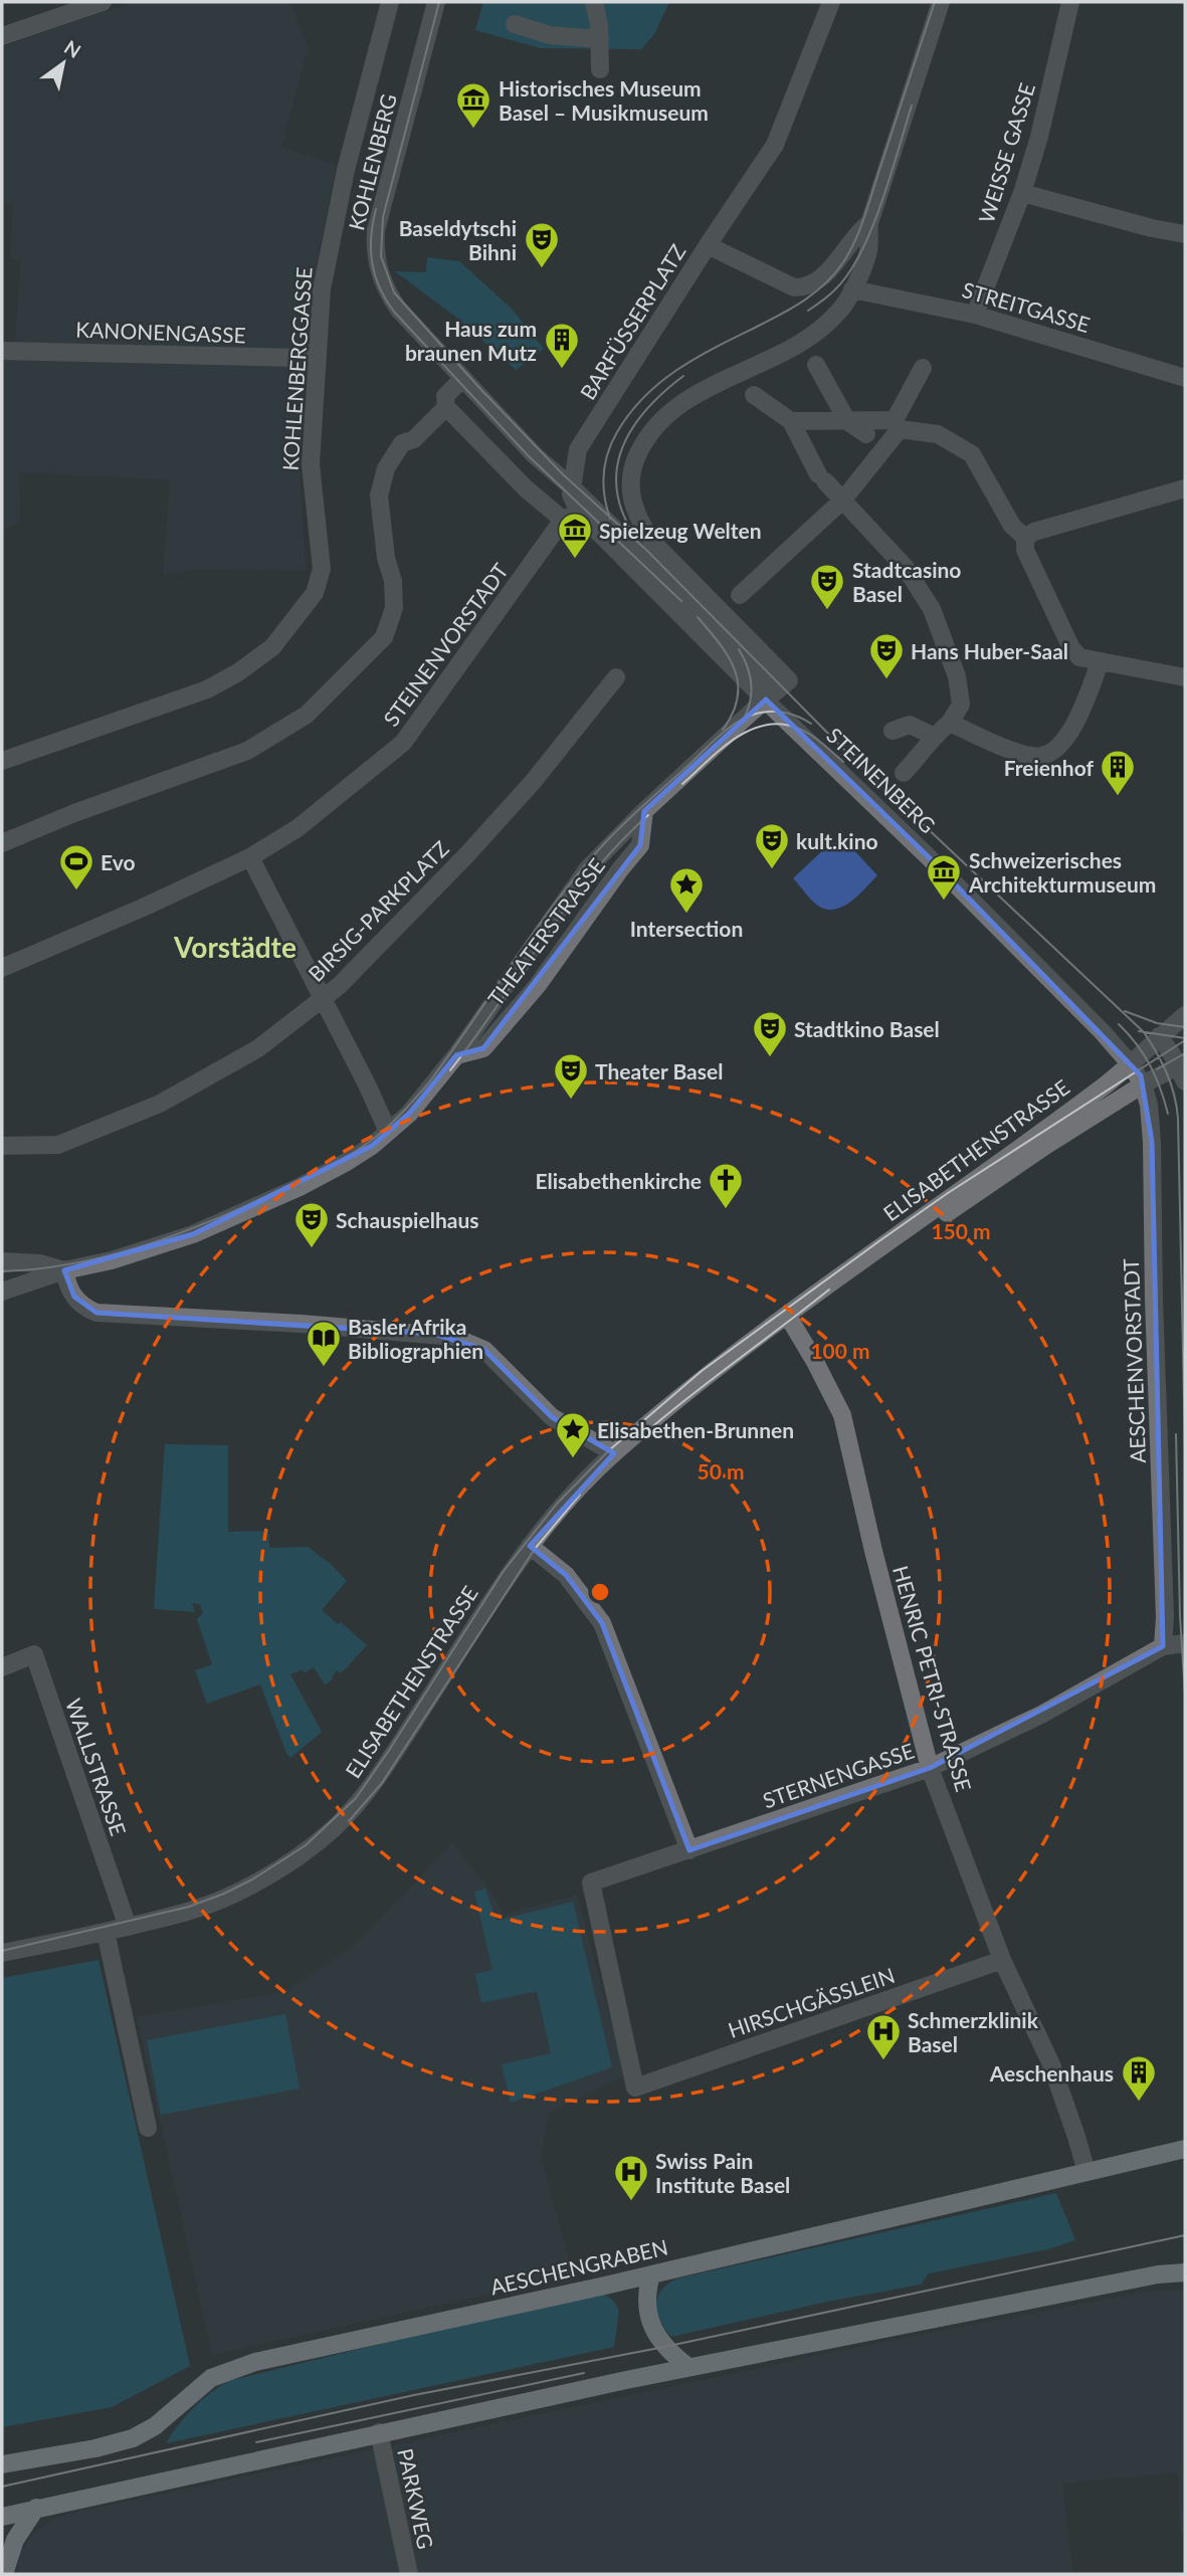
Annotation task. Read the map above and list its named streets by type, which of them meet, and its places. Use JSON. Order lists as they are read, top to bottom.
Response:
{
  "streets": {
    "main road": ["AESCHENGRABEN"],
    "street": [
      "WEISSE GASSE",
      "KOHLENBERG",
      "STREITGASSE",
      "BARFÜSSERPLATZ",
      "KANONENGASSE",
      "KOHLENBERGGASSE",
      "STEINENVORSTADT",
      "STEINENBERG",
      "BIRSIG-PARKPLATZ",
      "THEATERSTRASSE",
      "ELISABETHENSTRASSE",
      "AESCHENVORSTADT",
      "HENRIC PETRI-STRASSE",
      "WALLSTRASSE",
      "STERNENGASSE",
      "HIRSCHGÄSSLEIN",
      "PARKWEG"
    ]
  },
  "crossings": [
    ["WEISSE GASSE", "STREITGASSE"],
    ["KOHLENBERG", "BARFÜSSERPLATZ"],
    ["KOHLENBERG", "STEINENBERG"],
    ["STREITGASSE", "STEINENBERG"],
    ["BARFÜSSERPLATZ", "STEINENBERG"],
    ["KANONENGASSE", "KOHLENBERGGASSE"],
    ["STEINENBERG", "THEATERSTRASSE"],
    ["STEINENBERG", "ELISABETHENSTRASSE"],
    ["STEINENBERG", "AESCHENVORSTADT"],
    ["ELISABETHENSTRASSE", "AESCHENVORSTADT"],
    ["ELISABETHENSTRASSE", "HENRIC PETRI-STRASSE"],
    ["ELISABETHENSTRASSE", "WALLSTRASSE"],
    ["AESCHENVORSTADT", "STERNENGASSE"],
    ["HENRIC PETRI-STRASSE", "STERNENGASSE"],
    ["HENRIC PETRI-STRASSE", "HIRSCHGÄSSLEIN"],
    ["HENRIC PETRI-STRASSE", "AESCHENGRABEN"],
    ["STERNENGASSE", "HIRSCHGÄSSLEIN"]
  ],
  "districts": ["Vorstädte"],
  "places": {
    "museum": ["Historisches Museum Basel – Musikmuseum", "Spielzeug Welten", "Schweizerisches Architekturmuseum"],
    "theatre": [
      "Baseldytschi Bihni",
      "Stadtcasino Basel",
      "Hans Huber-Saal",
      "kult.kino",
      "Stadtkino Basel",
      "Theater Basel",
      "Schauspielhaus"
    ],
    "building": ["Haus zum braunen Mutz", "Freienhof", "Aeschenhaus"],
    "sports": ["Evo"],
    "place": ["Intersection", "Elisabethen-Brunnen"],
    "church": ["Elisabethenkirche"],
    "library": ["Basler Afrika Bibliographien"],
    "hospital": ["Schmerzklinik Basel", "Swiss Pain Institute Basel"]
  },
  "north": "top right",
  "rings": ["150 m", "100 m", "50 m"]
}
